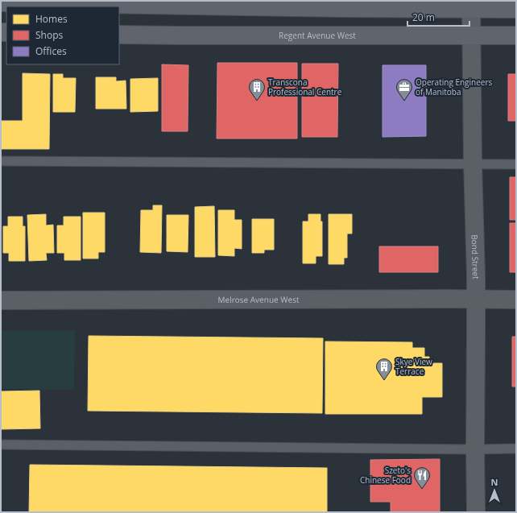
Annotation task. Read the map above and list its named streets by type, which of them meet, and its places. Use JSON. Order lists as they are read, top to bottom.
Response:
{
  "streets": {
    "main road": ["Regent Avenue West"],
    "street": ["Bond Street", "Melrose Avenue West"]
  },
  "crossings": [
    ["Regent Avenue West", "Bond Street"],
    ["Bond Street", "Melrose Avenue West"]
  ],
  "places": {
    "building": ["Transcona Professional Centre", "Skye View Terrace"],
    "office": ["Operating Engineers of Manitoba"],
    "restaurant": ["Szeto's Chinese Food"]
  },
  "legend": ["Homes", "Shops", "Offices"],
  "scale_bar": "20 m",
  "north": "top"
}
